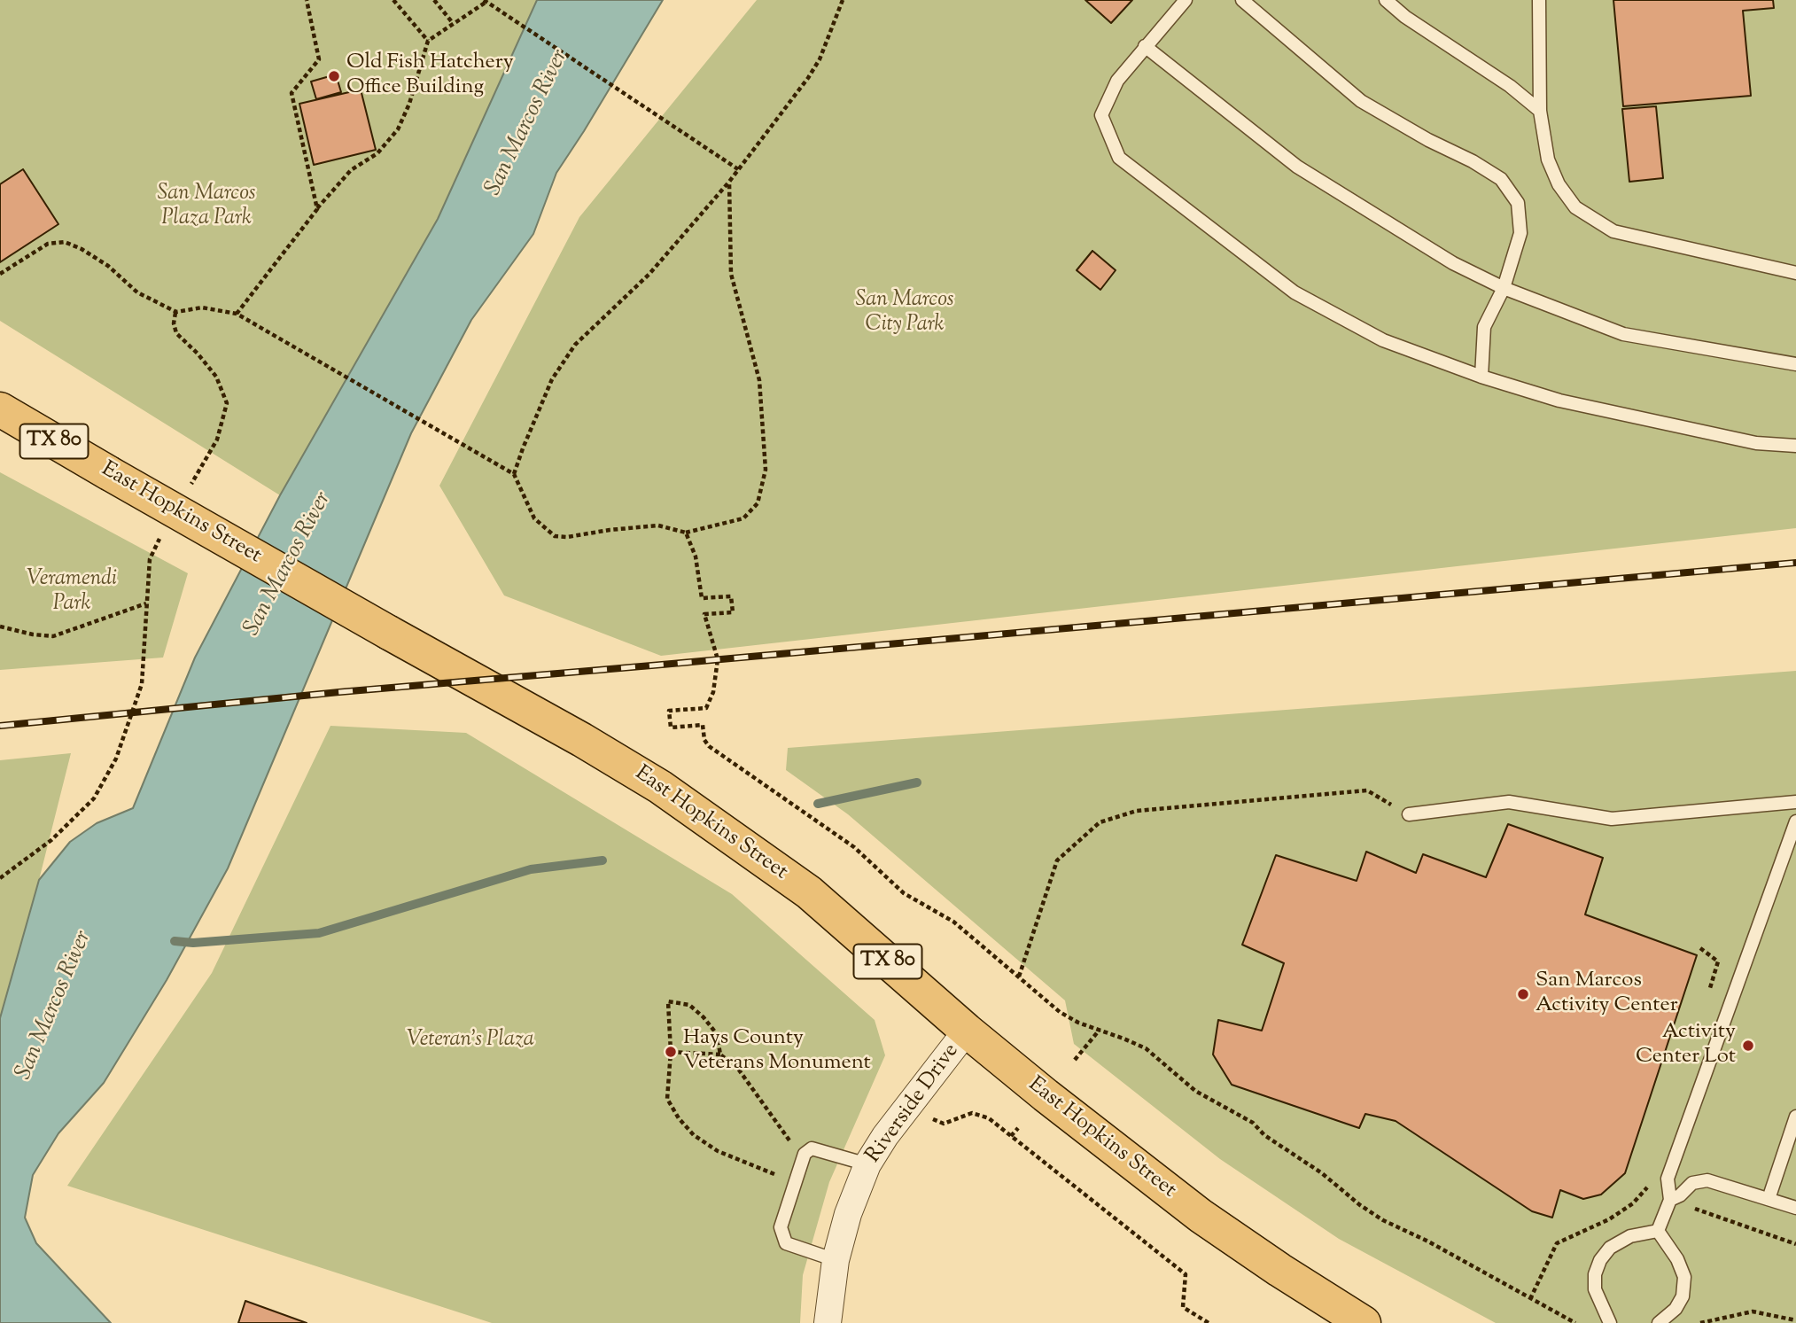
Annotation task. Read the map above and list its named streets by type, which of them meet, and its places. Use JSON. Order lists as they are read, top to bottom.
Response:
{
  "streets": {
    "main road": ["TX 80", "East Hopkins Street"],
    "street": ["Riverside Drive"]
  },
  "crossings": [
    ["East Hopkins Street", "Riverside Drive"]
  ],
  "water": ["San Marcos River"],
  "parks": [
    "San Marcos Plaza Park",
    "San Marcos City Park",
    "Veramendi Park",
    "Veteran's Plaza"
  ],
  "places": [
    "Old Fish Hatchery Office Building",
    "San Marcos Activity Center",
    "Activity Center Lot",
    "Hays County Veterans Monument"
  ]
}
